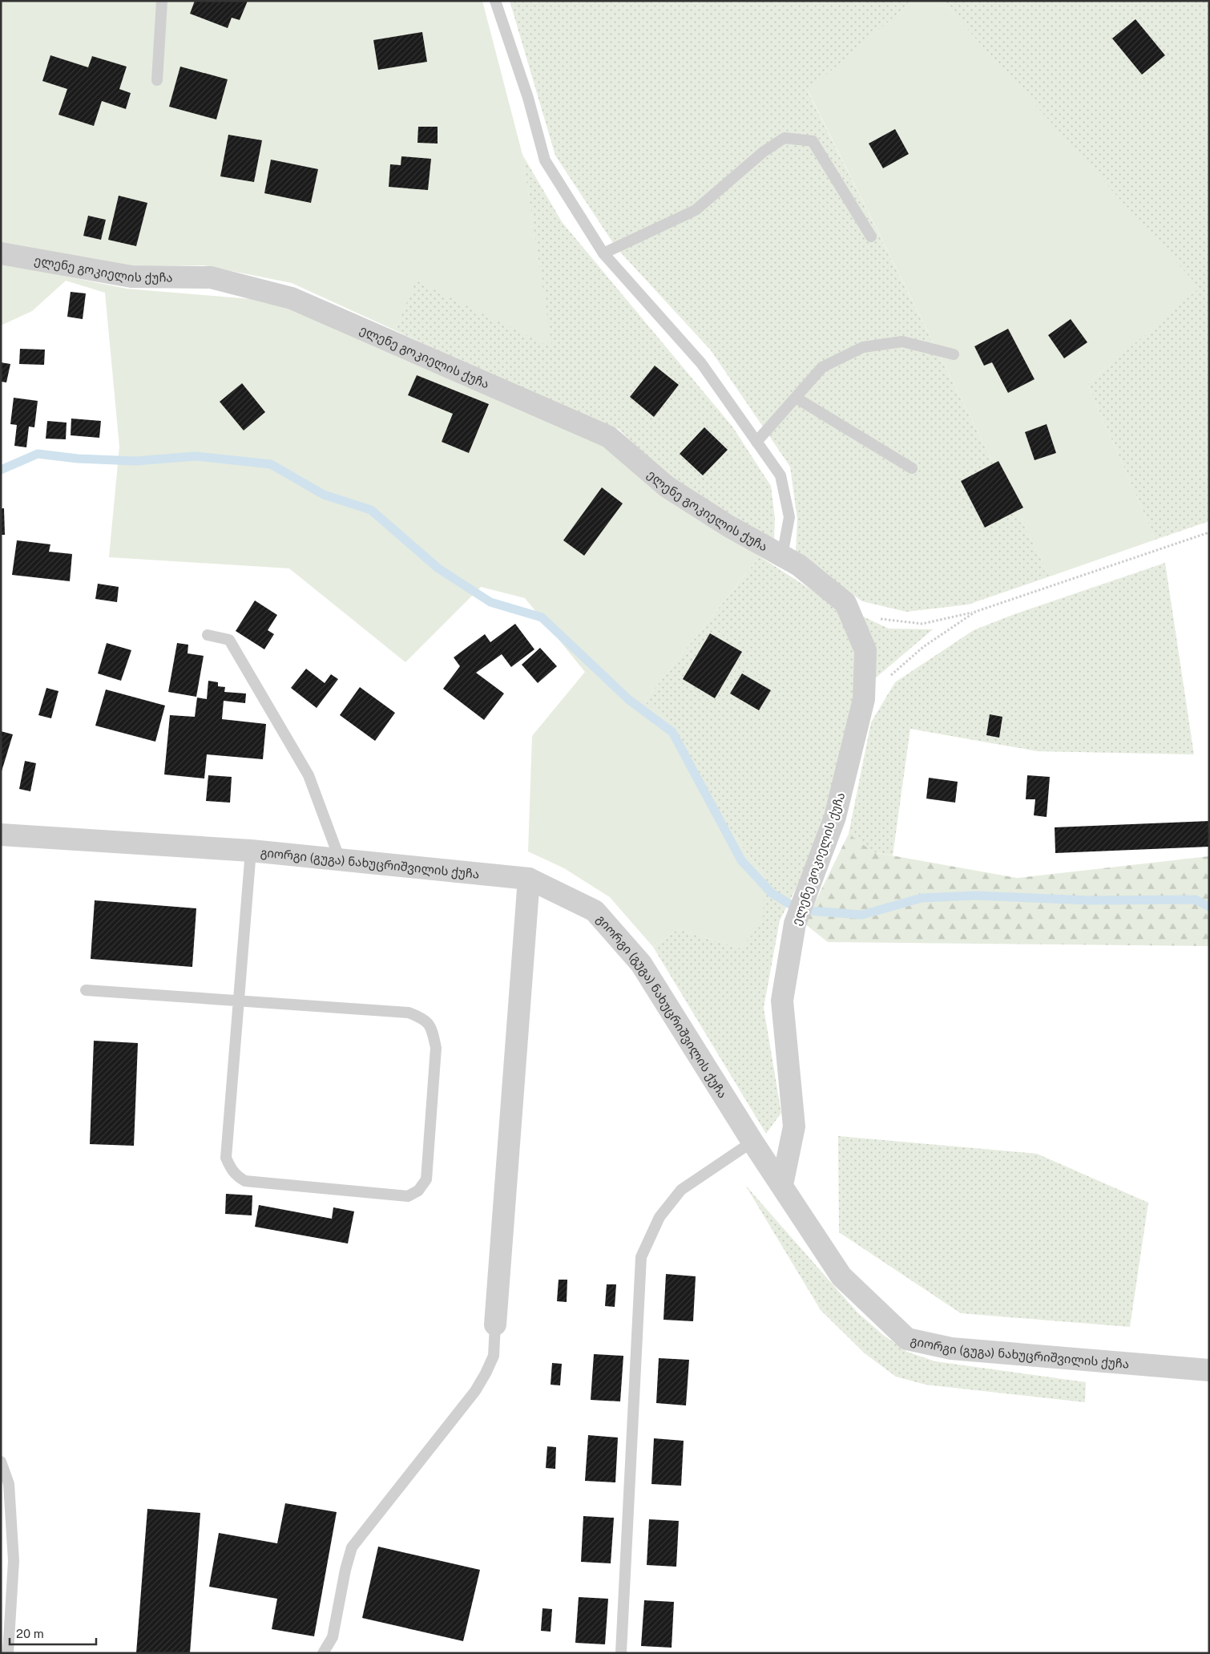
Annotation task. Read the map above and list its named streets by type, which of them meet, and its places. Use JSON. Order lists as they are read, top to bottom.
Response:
{
  "streets": {
    "street": ["ელენე გოკიელის ქუჩა", "გიორგი (გუგა) ნახუცრიშვილის ქუჩა"]
  },
  "crossings": [
    ["ელენე გოკიელის ქუჩა", "გიორგი (გუგა) ნახუცრიშვილის ქუჩა"]
  ],
  "scale_bar": "20 m"
}
